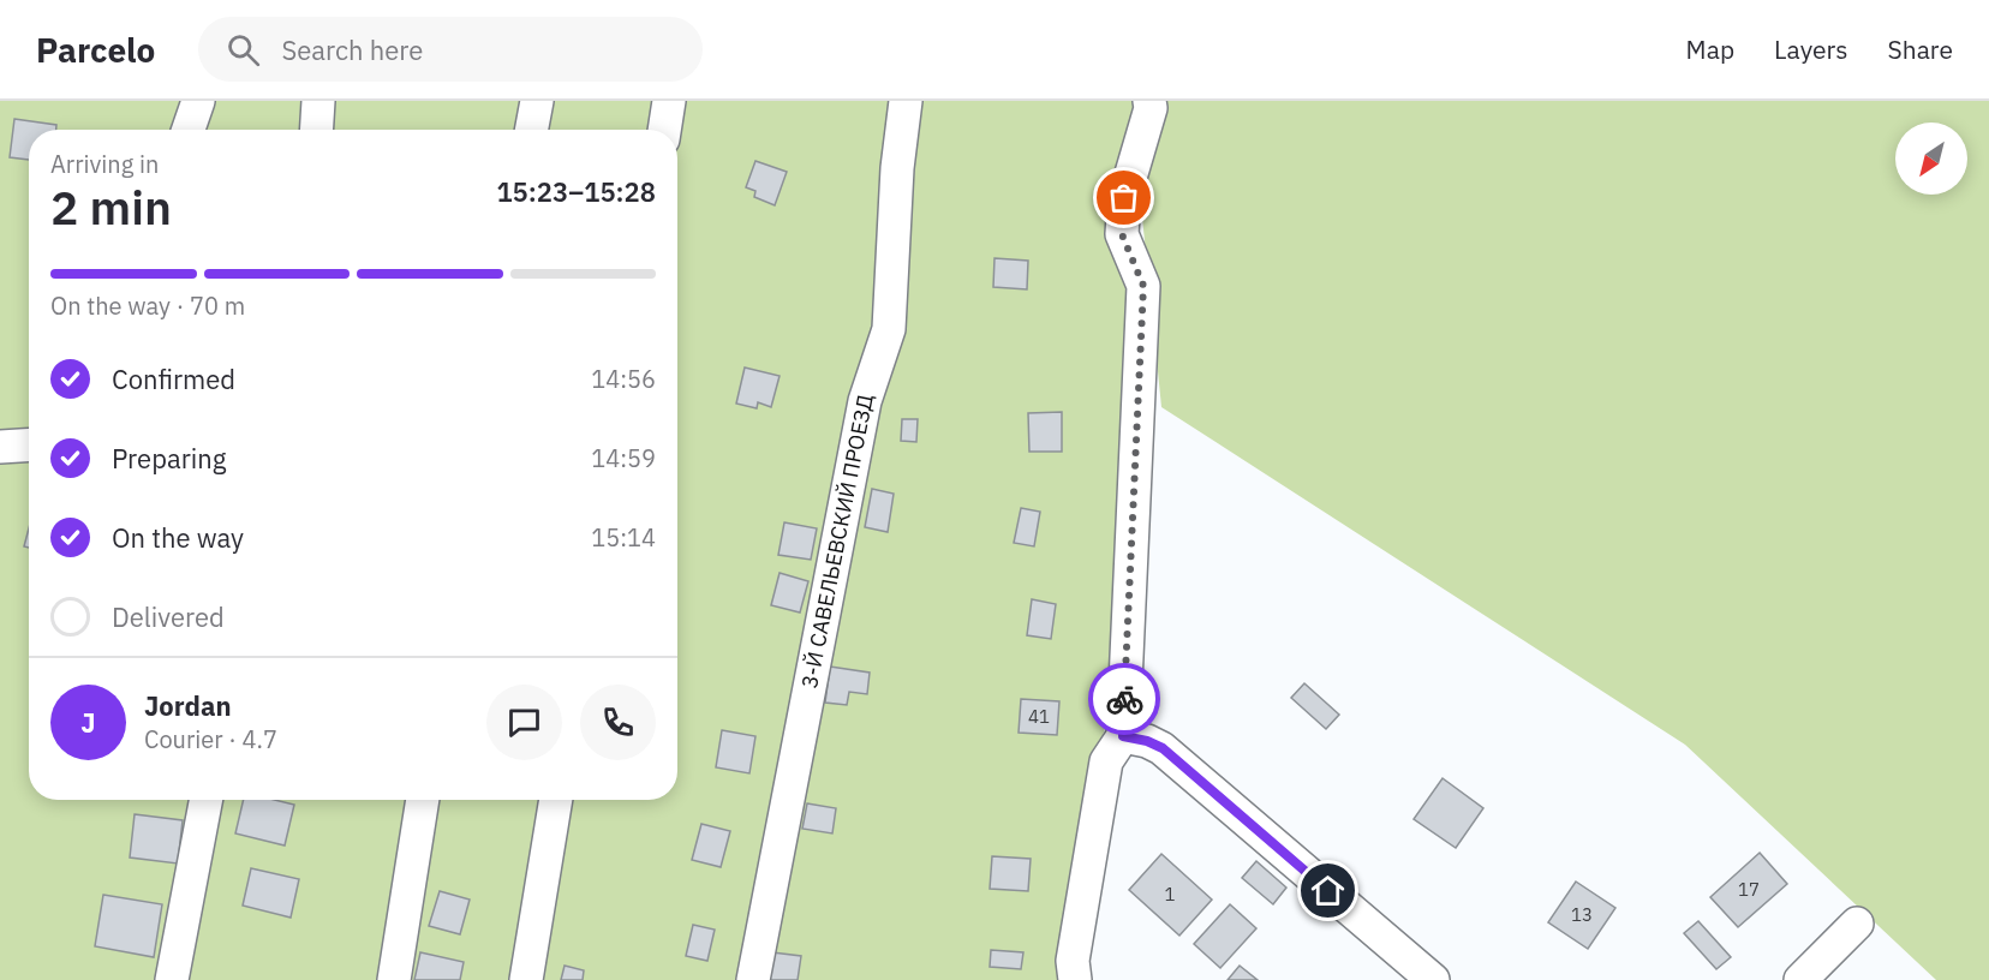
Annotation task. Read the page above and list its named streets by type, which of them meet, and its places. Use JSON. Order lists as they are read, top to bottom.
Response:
{
  "streets": {
    "street": ["3-Й САВЕЛЬЕВСКИЙ ПРОЕЗД"]
  },
  "house_numbers": [
    "41",
    "17",
    "1",
    "13"
  ],
  "north": "bottom left",
  "page": {
    "header": "Parcelo",
    "search": "Search here",
    "nav": ["Map", "Layers", "Share"],
    "heading": ["2 min", "Arriving in", "15:23–15:28"],
    "panel": ["Jordan", "Courier · 4.7"],
    "bar": "On the way · 70 m",
    "list": [
      ["Confirmed", "14:56"],
      ["Preparing", "14:59"],
      ["On the way", "15:14"],
      "Delivered"
    ],
    "round": "J"
  }
}
